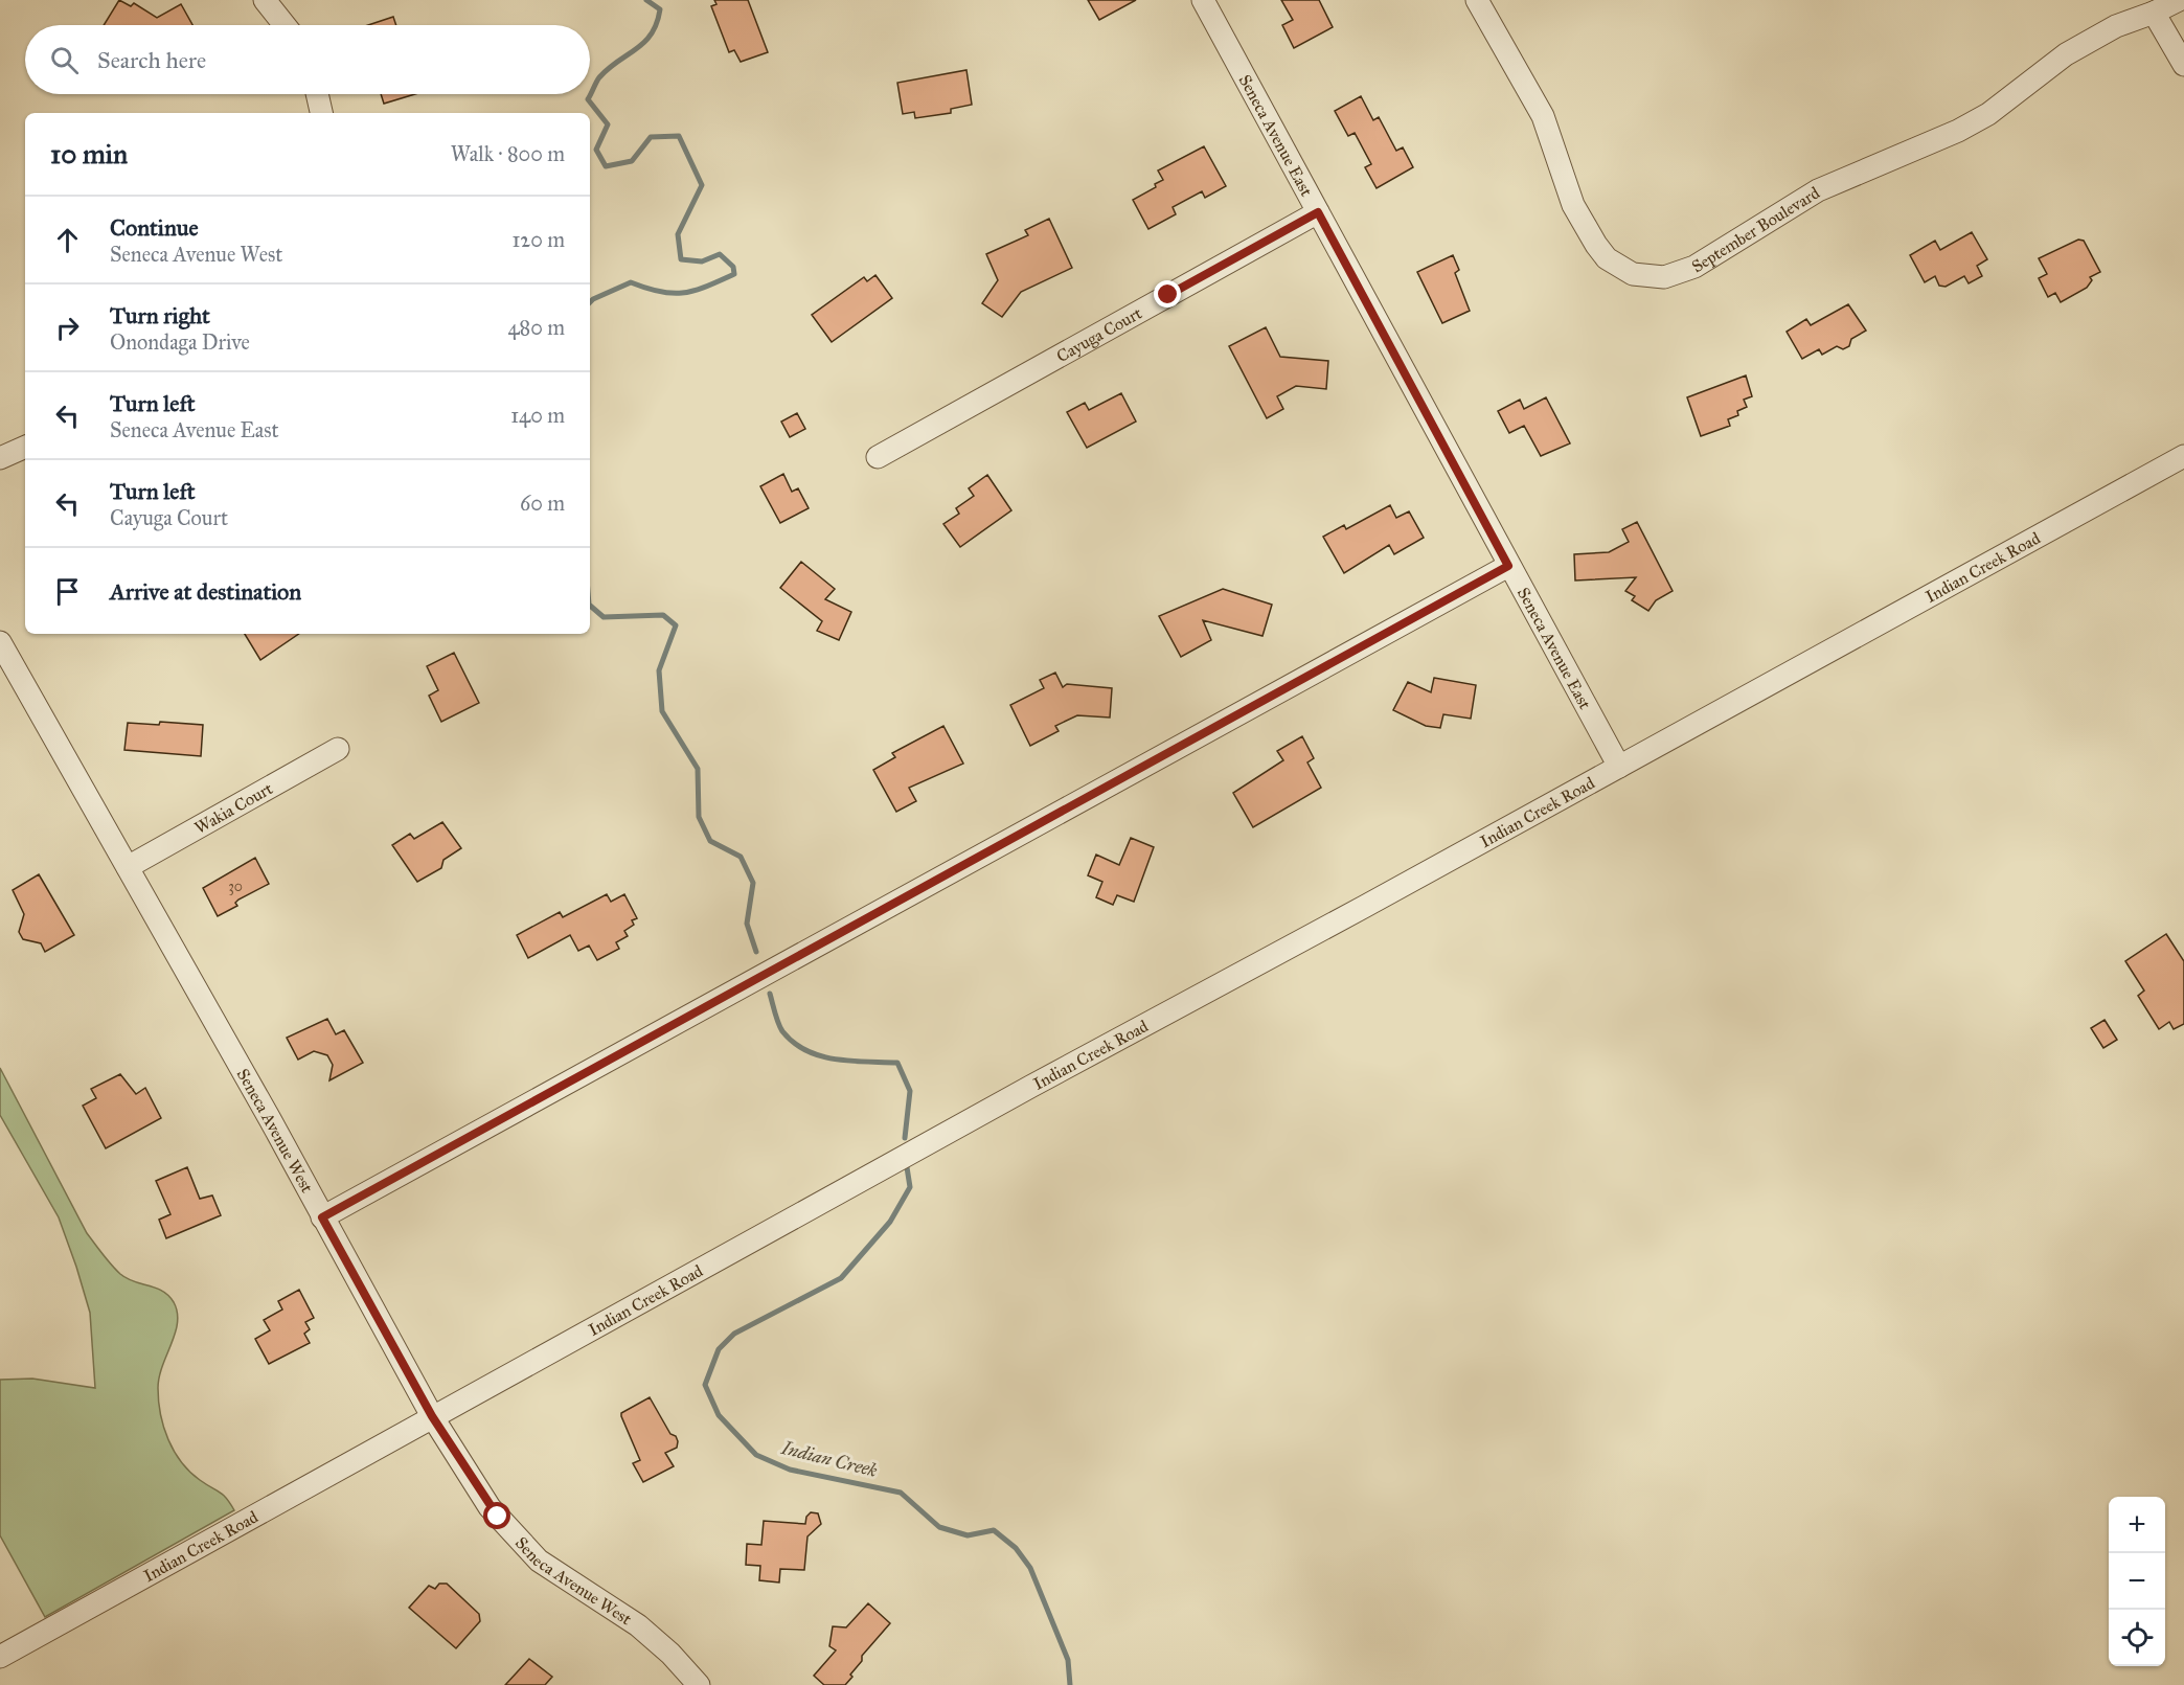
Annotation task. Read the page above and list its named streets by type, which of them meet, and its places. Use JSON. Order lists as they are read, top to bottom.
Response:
{
  "streets": {
    "street": [
      "Seneca Avenue East",
      "September Boulevard",
      "Cayuga Court",
      "Indian Creek Road",
      "Wakia Court",
      "Seneca Avenue West"
    ]
  },
  "crossings": [
    ["Seneca Avenue East", "Cayuga Court"],
    ["Seneca Avenue East", "Indian Creek Road"],
    ["Indian Creek Road", "Seneca Avenue West"],
    ["Wakia Court", "Seneca Avenue West"]
  ],
  "water": ["Indian Creek"],
  "house_numbers": ["30"],
  "page": {
    "search": "Search here",
    "heading": ["10 min", "Walk · 800 m"],
    "list": [
      ["Continue", "Seneca Avenue West", "120 m"],
      ["Turn right", "Onondaga Drive", "480 m"],
      ["Turn left", "Seneca Avenue East", "140 m"],
      ["Turn left", "Cayuga Court", "60 m"],
      "Arrive at destination"
    ],
    "map_buttons": ["+", "−"]
  }
}
